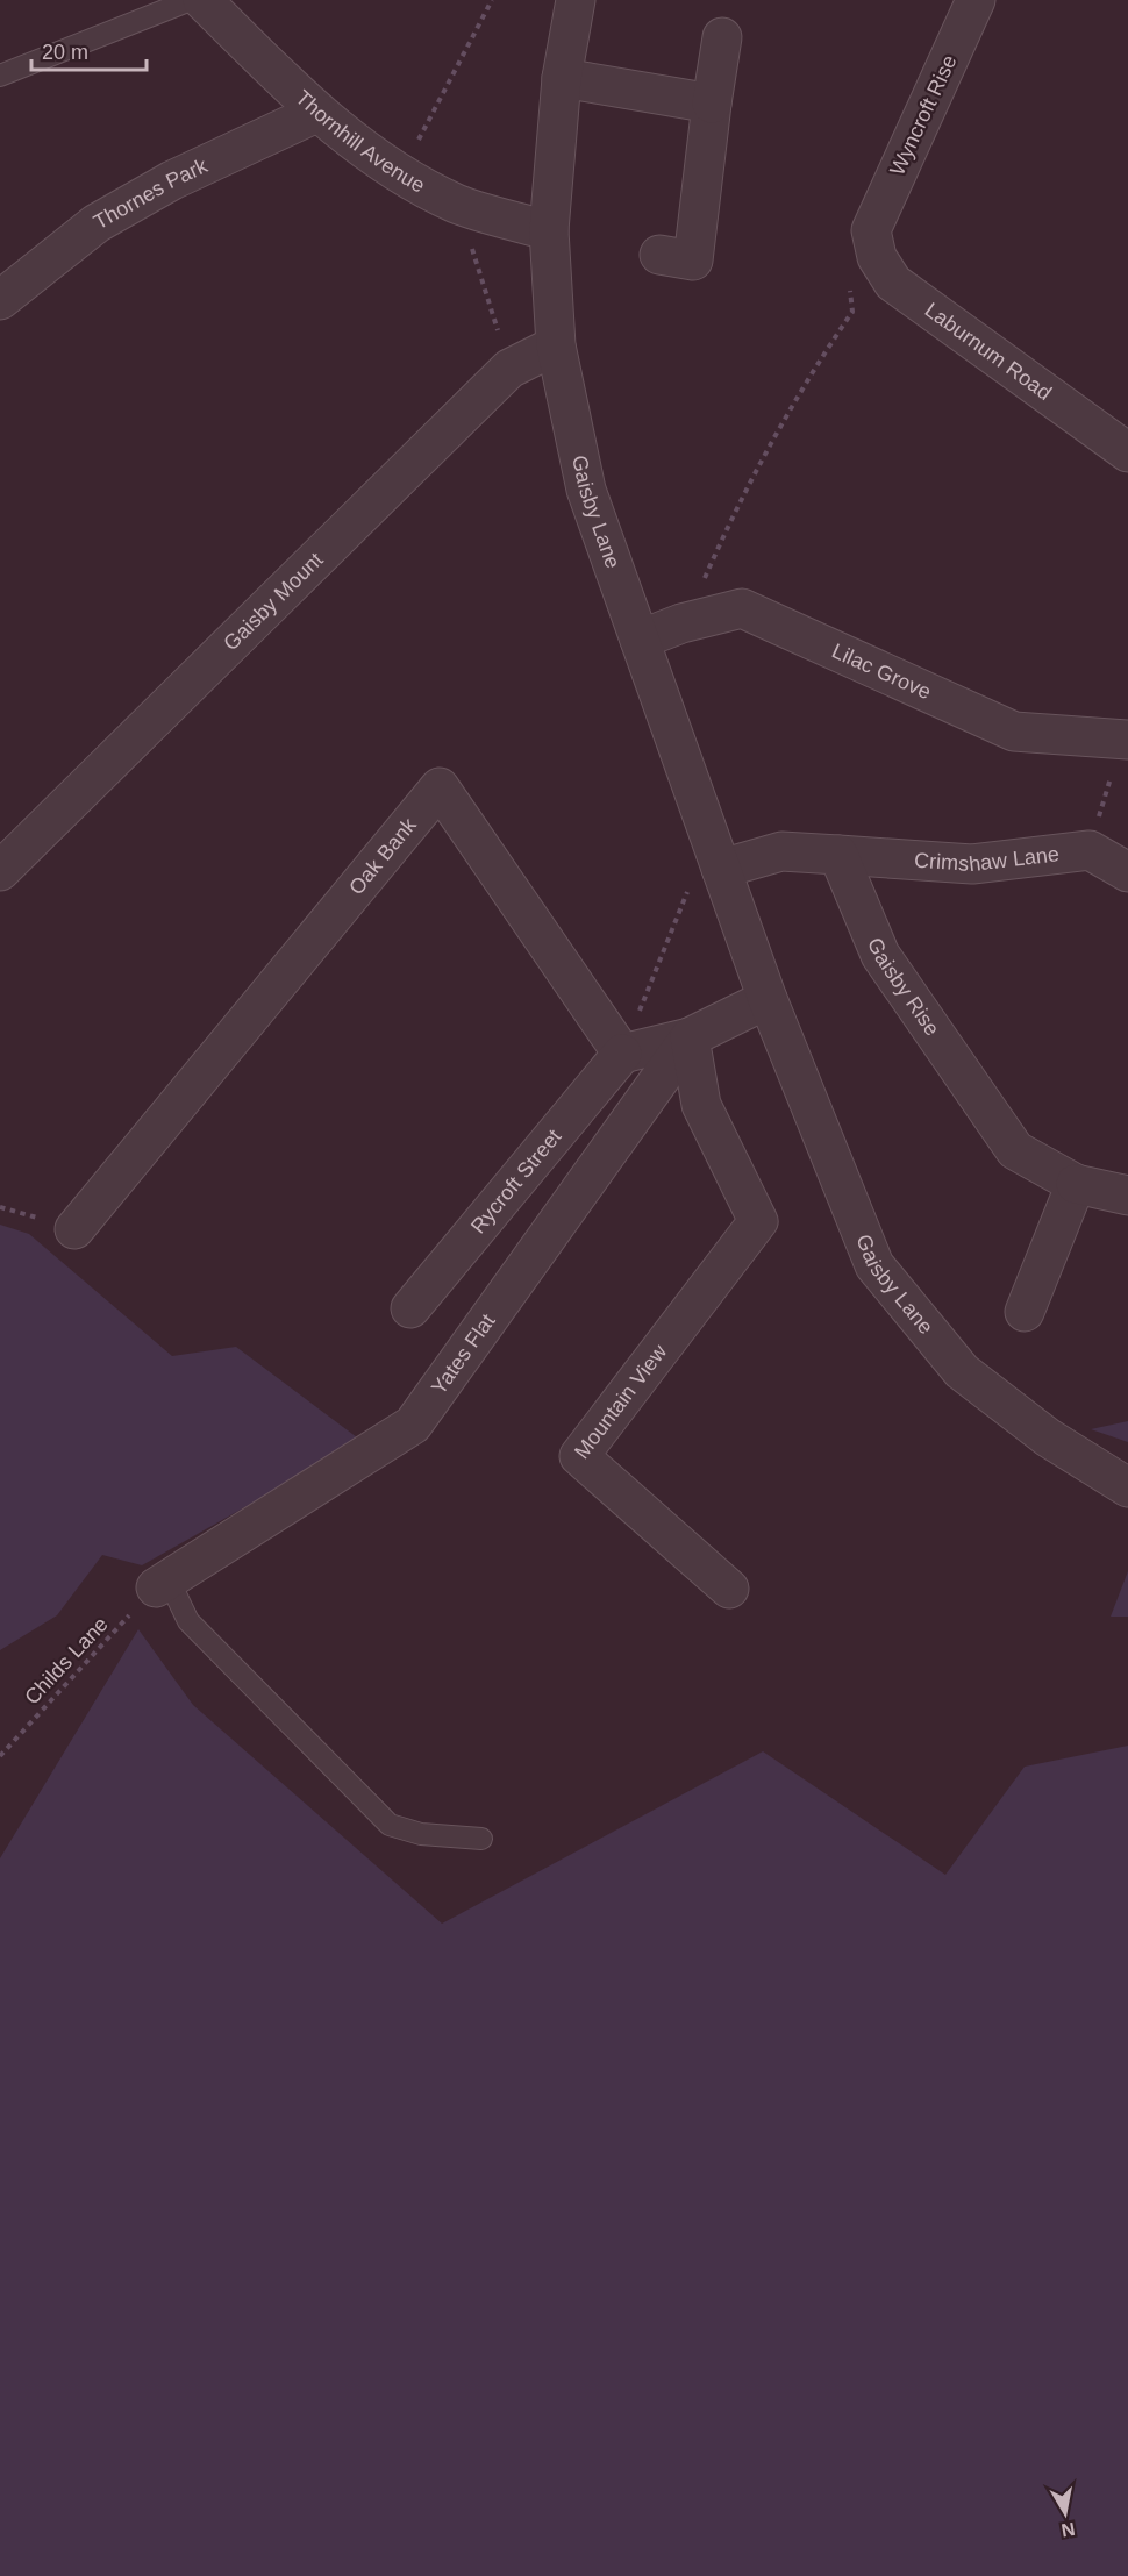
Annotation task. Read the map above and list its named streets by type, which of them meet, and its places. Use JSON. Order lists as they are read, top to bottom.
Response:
{
  "streets": {
    "street": [
      "Wyncroft Rise",
      "Thornhill Avenue",
      "Thornes Park",
      "Laburnum Road",
      "Gaisby Lane",
      "Gaisby Mount",
      "Lilac Grove",
      "Crimshaw Lane",
      "Oak Bank",
      "Gaisby Rise",
      "Rycroft Street",
      "Yates Flat",
      "Mountain View"
    ],
    "path": ["Childs Lane"]
  },
  "crossings": [
    ["Wyncroft Rise", "Laburnum Road"],
    ["Thornhill Avenue", "Thornes Park"],
    ["Thornhill Avenue", "Gaisby Lane"],
    ["Gaisby Lane", "Gaisby Mount"],
    ["Gaisby Lane", "Lilac Grove"],
    ["Crimshaw Lane", "Gaisby Rise"],
    ["Oak Bank", "Rycroft Street"],
    ["Yates Flat", "Mountain View"],
    ["Yates Flat", "Childs Lane"]
  ],
  "scale_bar": "20 m",
  "north": "bottom"
}
